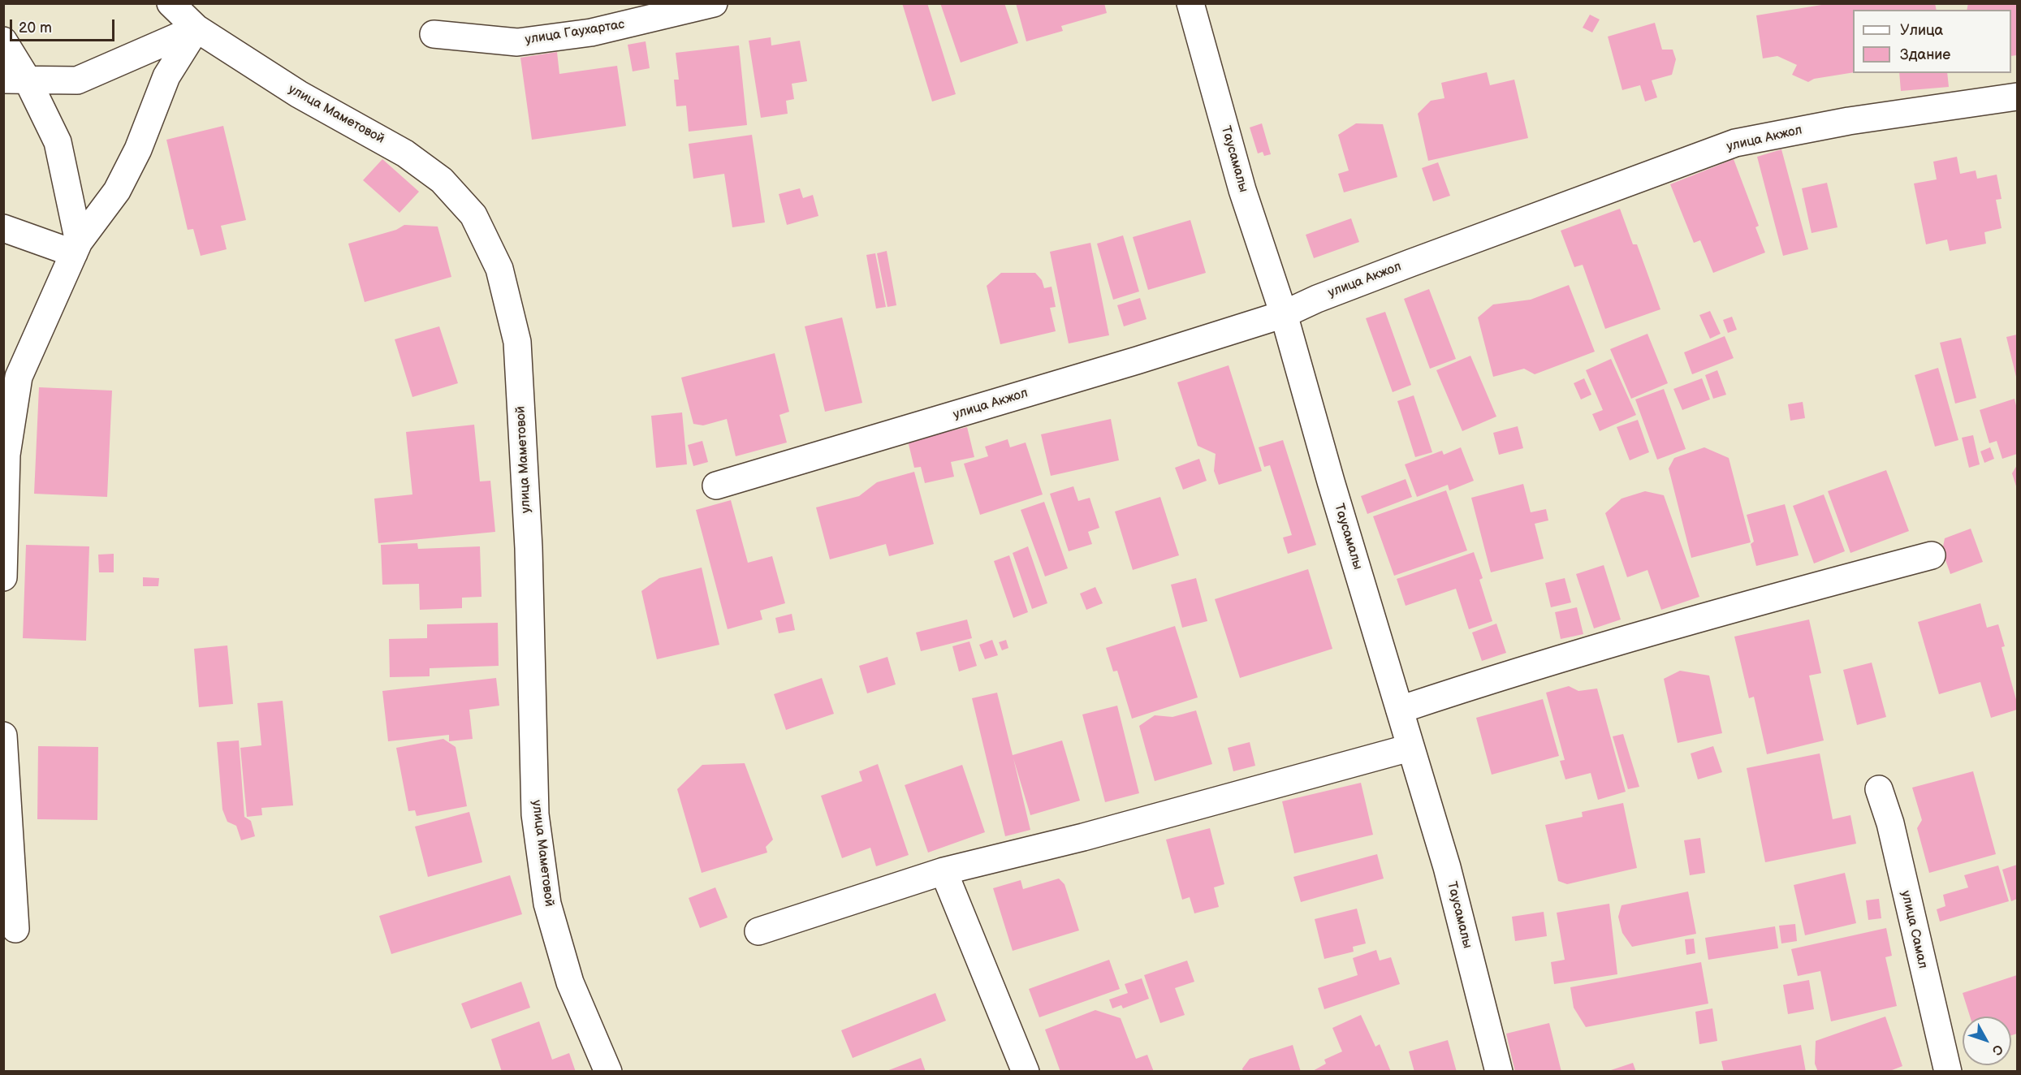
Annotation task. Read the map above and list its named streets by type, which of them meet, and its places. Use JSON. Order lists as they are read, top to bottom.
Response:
{
  "streets": {
    "street": [
      "улица Гаухартас",
      "улица Маметовой",
      "улица Акжол",
      "Таусамалы",
      "улица Самал"
    ]
  },
  "crossings": [
    ["улица Акжол", "Таусамалы"]
  ],
  "legend": ["Улица", "Здание"],
  "scale_bar": "20 m",
  "north": "bottom right"
}
